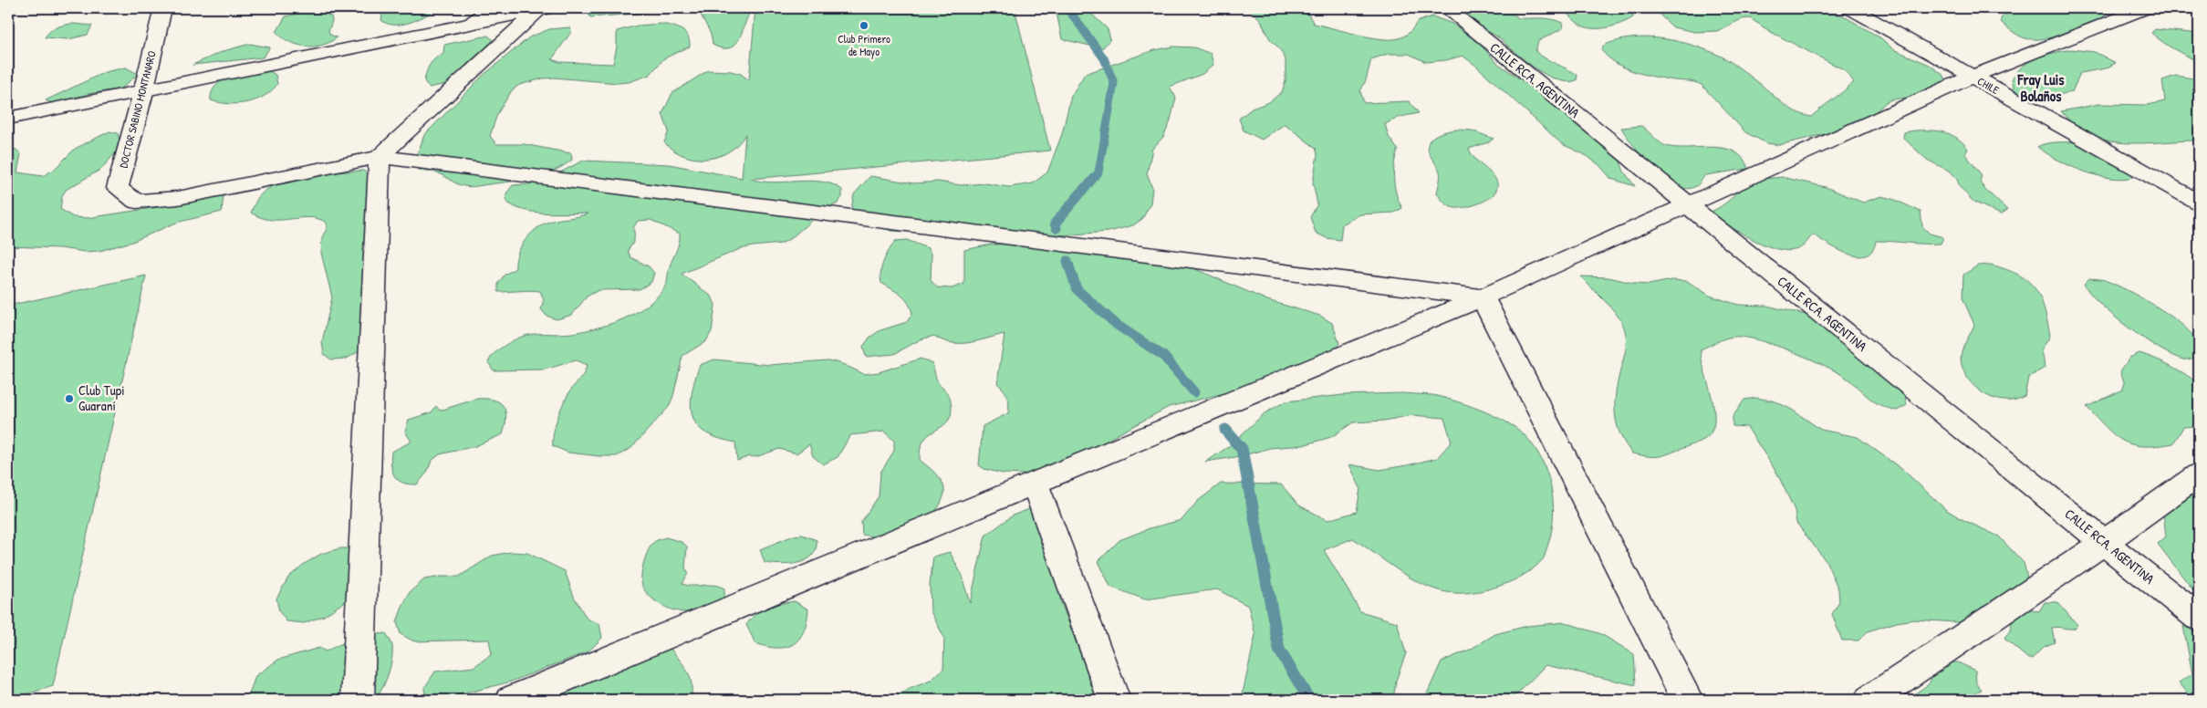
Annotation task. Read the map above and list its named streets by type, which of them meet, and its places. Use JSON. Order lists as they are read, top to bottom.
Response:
{
  "streets": {
    "street": ["CALLE RCA. AGENTINA", "CHILE", "DOCTOR SABINO MONTANARO"]
  },
  "districts": ["Fray Luis Bolaños"],
  "places": ["Club Primero de Mayo", "Club Tupi Guarani"]
}
